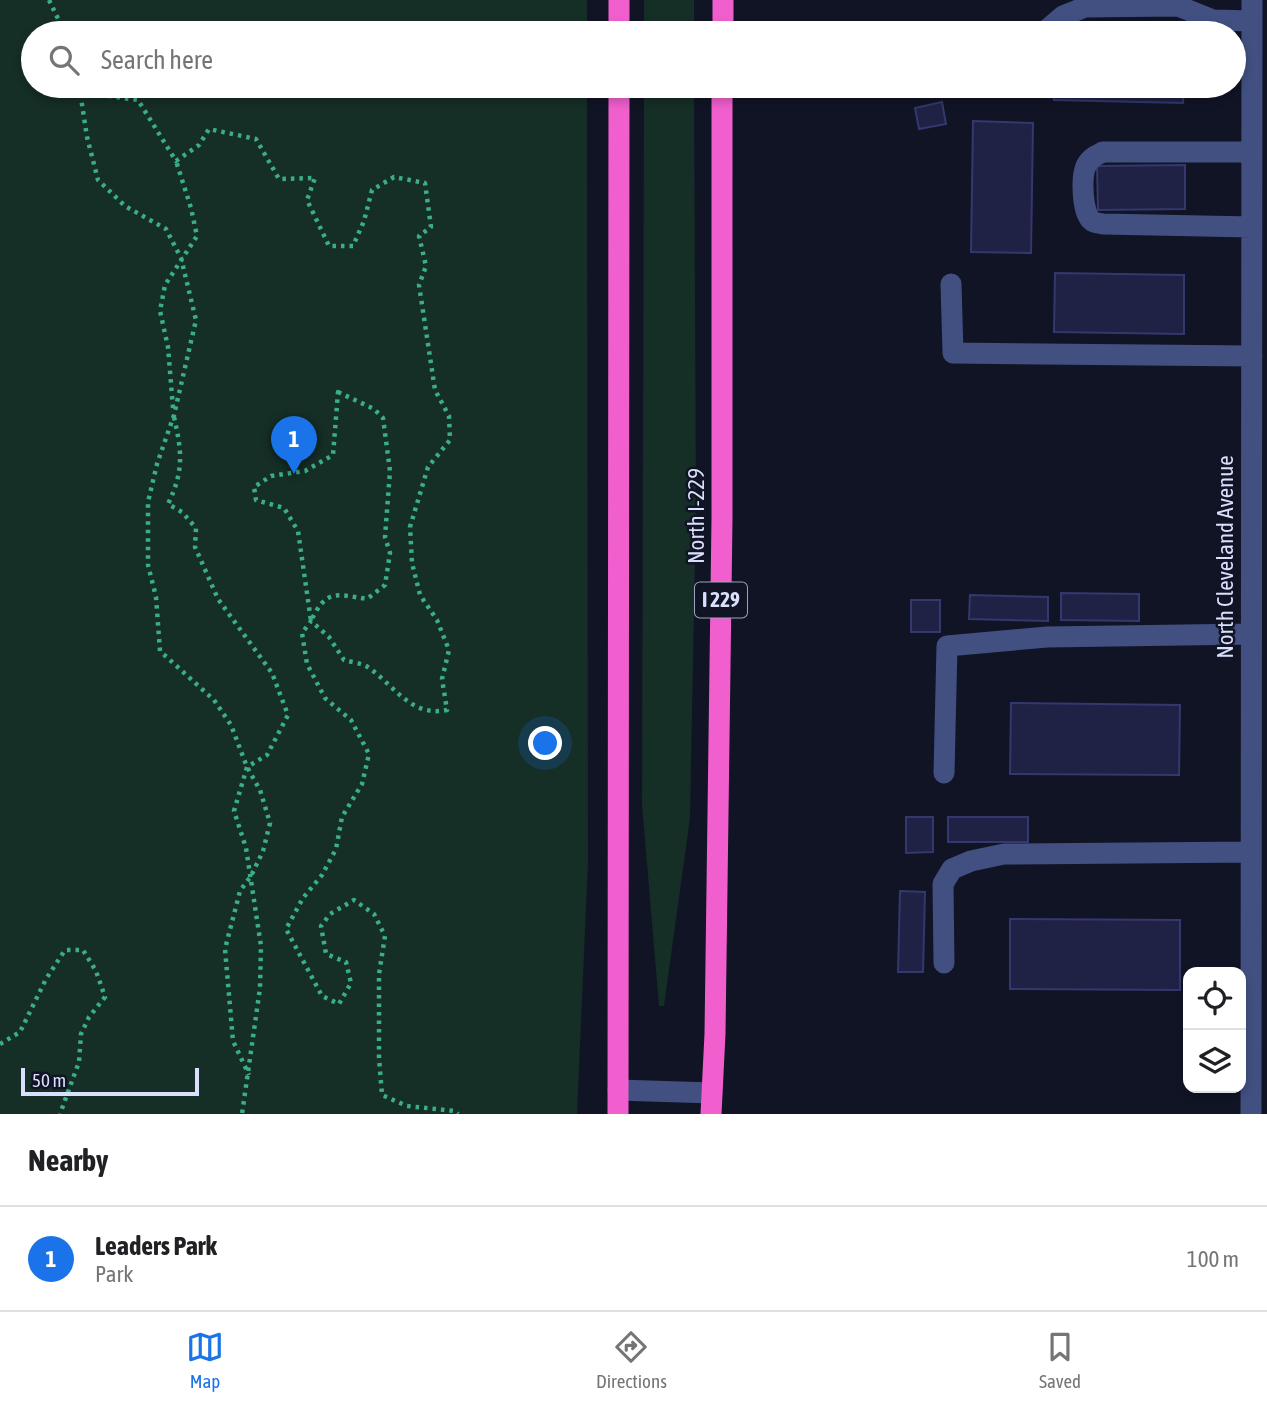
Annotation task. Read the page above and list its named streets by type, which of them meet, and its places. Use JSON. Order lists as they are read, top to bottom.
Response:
{
  "streets": {
    "highway": ["North I-229", "I 229"],
    "street": ["North Cleveland Avenue"]
  },
  "scale_bar": "50 m",
  "page": {
    "search": "Search here",
    "pins": "1",
    "scale": "50 m",
    "heading": "Nearby",
    "list": [
      {
        "mark": "1",
        "name": "Leaders Park",
        "note": "Park",
        "value": "100 m"
      }
    ],
    "nav": ["Map", "Directions", "Saved"]
  }
}
